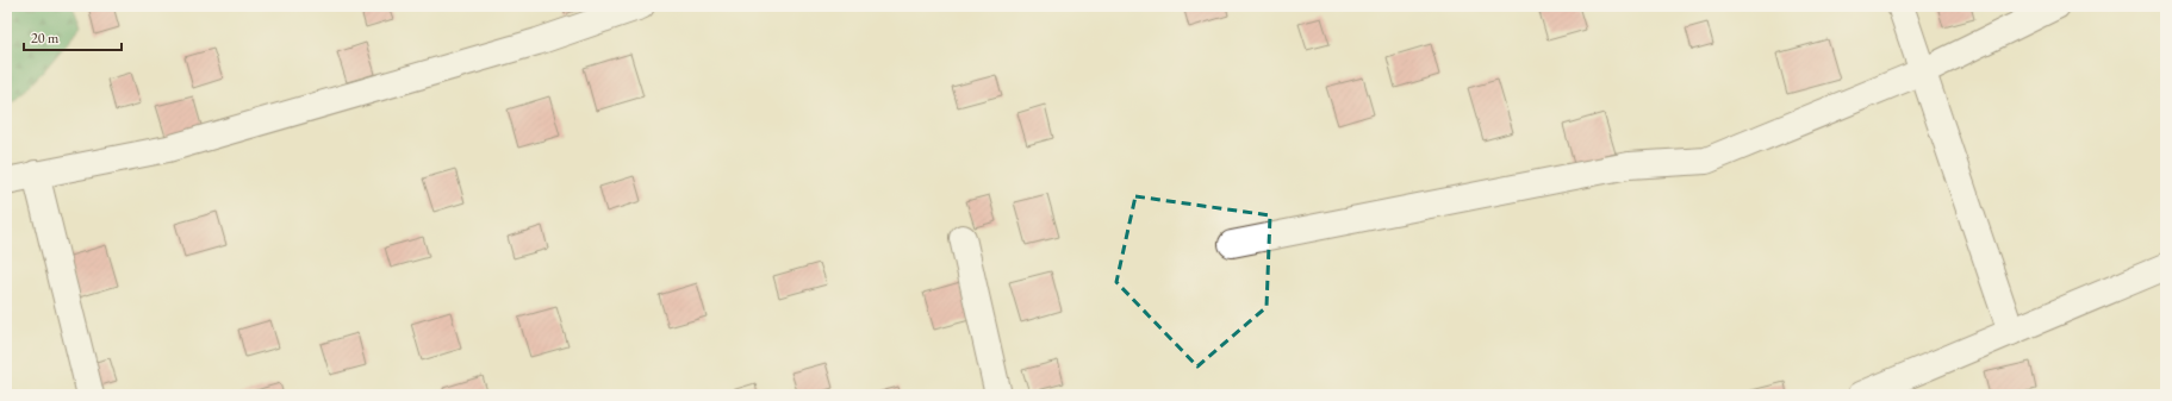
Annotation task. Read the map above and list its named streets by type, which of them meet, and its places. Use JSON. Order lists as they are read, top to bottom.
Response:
{
  "scale_bar": "20 m"
}
